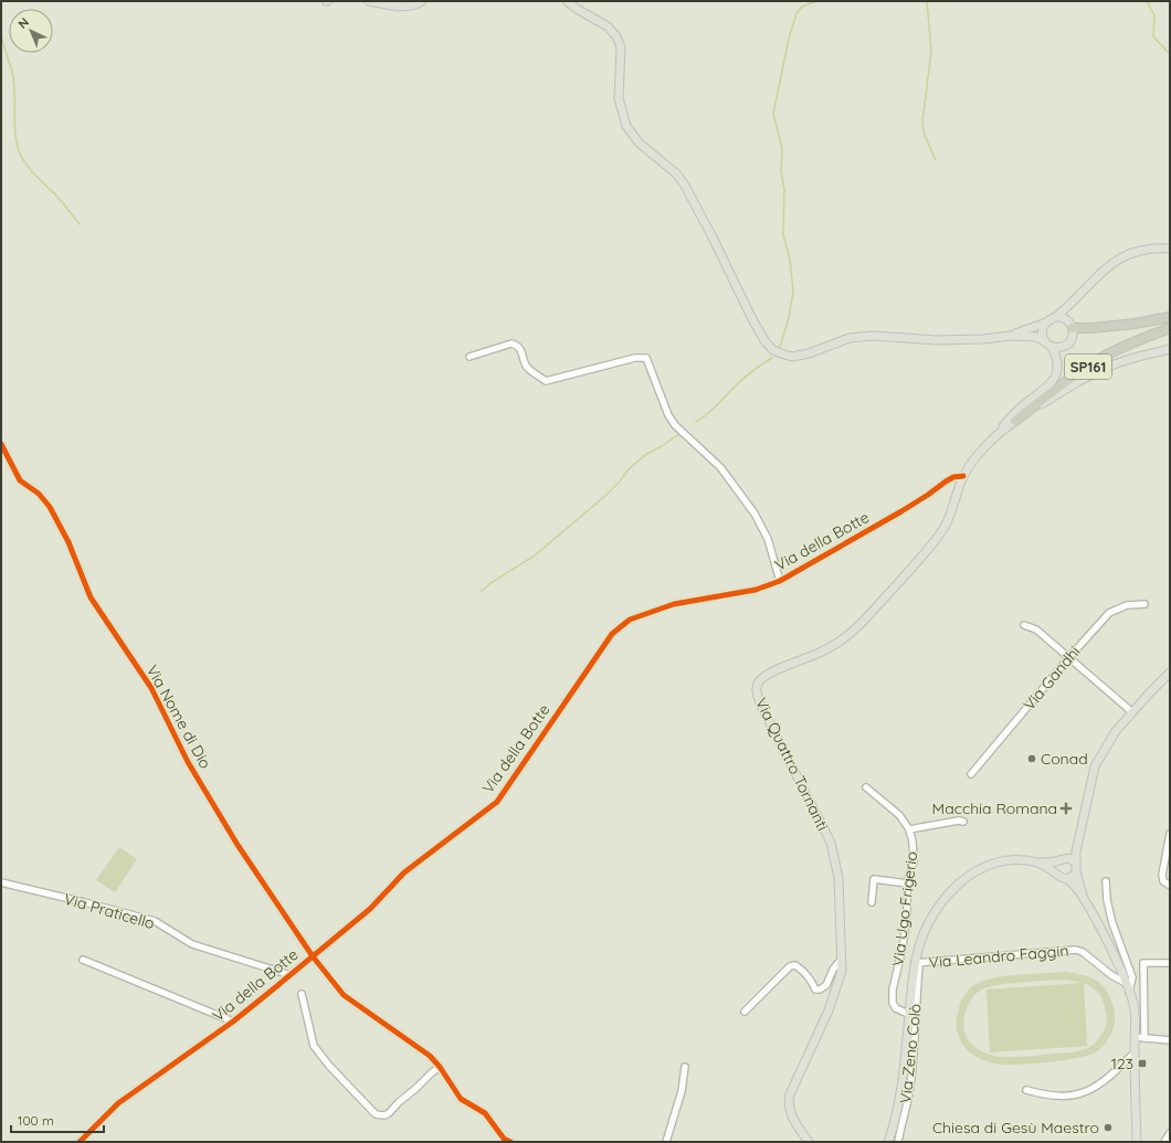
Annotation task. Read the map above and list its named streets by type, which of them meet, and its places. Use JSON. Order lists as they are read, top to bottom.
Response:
{
  "streets": {
    "highway": ["SP161"],
    "main road": ["Via Quattro Tornanti"],
    "street": [
      "Via della Botte",
      "Via Gandhi",
      "Via Nome di Dio",
      "Via Ugo Frigerio",
      "Via Praticello",
      "Via Leandro Faggin",
      "Via Zeno Colò"
    ]
  },
  "crossings": [
    ["Via della Botte", "Via Nome di Dio"],
    ["Via della Botte", "Via Quattro Tornanti"],
    ["Via della Botte", "Via Praticello"],
    ["Via Leandro Faggin", "Via Zeno Colò"]
  ],
  "places": {
    "other": ["Conad", "Chiesa di Gesù Maestro"],
    "health": ["Macchia Romana"],
    "transit": ["123"]
  },
  "scale_bar": "100 m",
  "north": "top left"
}
